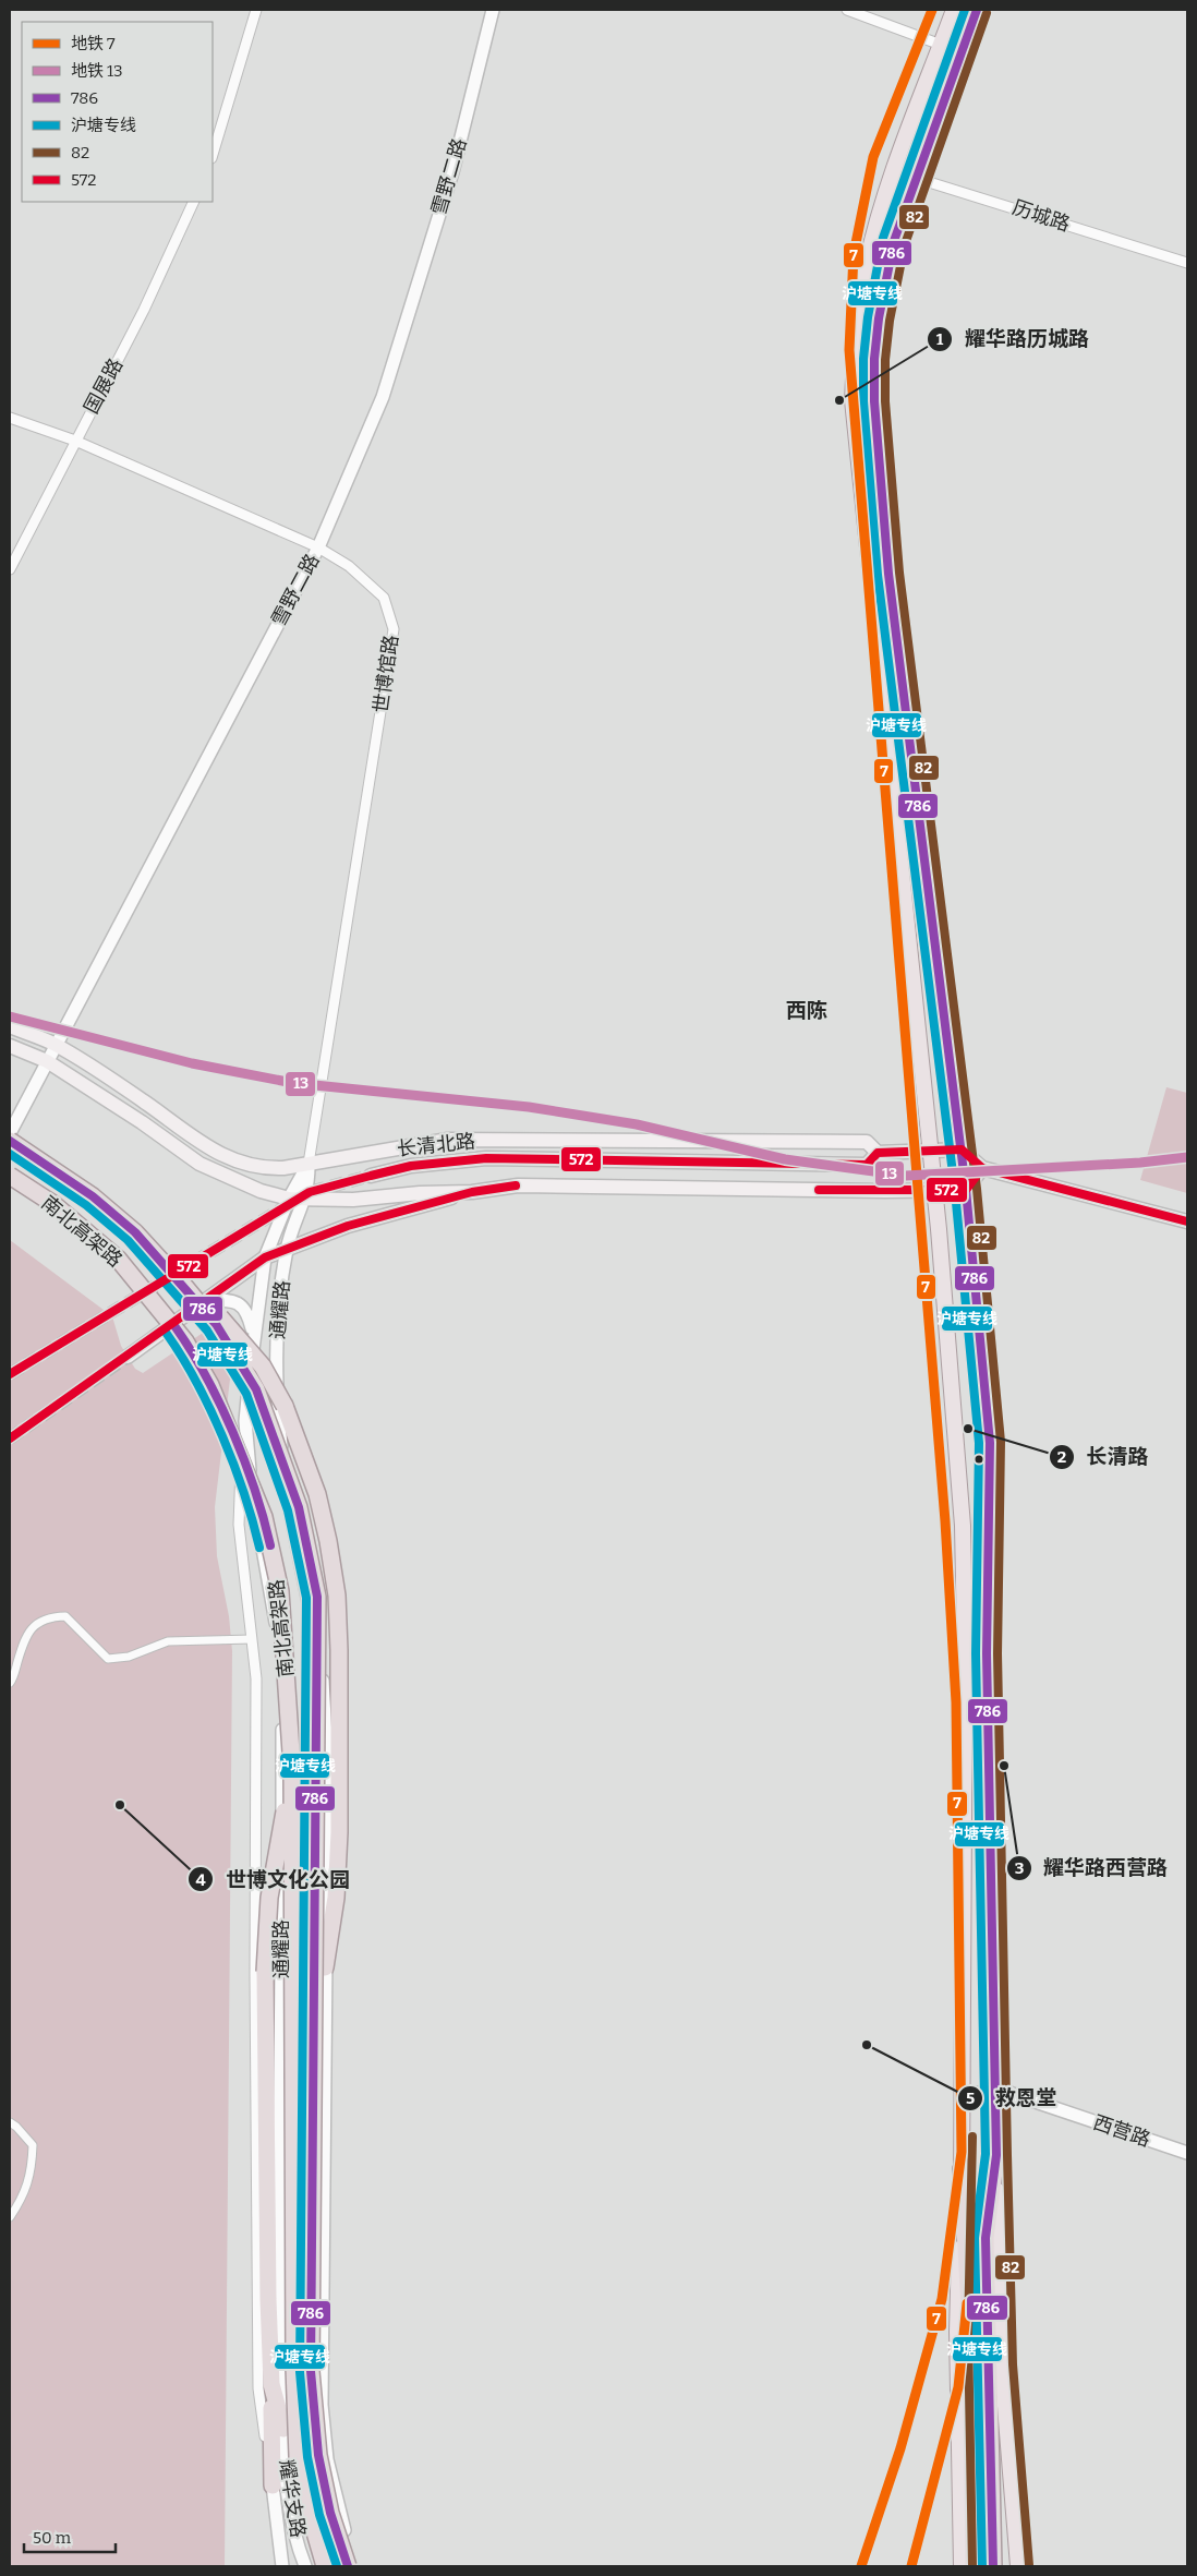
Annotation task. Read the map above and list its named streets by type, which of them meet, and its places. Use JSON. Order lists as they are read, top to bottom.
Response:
{
  "streets": {
    "highway": ["南北高架路"],
    "main road": ["长清北路"],
    "street": [
      "雪野二路",
      "历城路",
      "国展路",
      "世博馆路",
      "通耀路",
      "西营路",
      "耀华支路"
    ]
  },
  "crossings": [
    ["雪野二路", "世博馆路"],
    ["雪野二路", "长清北路"],
    ["国展路", "世博馆路"],
    ["世博馆路", "长清北路"],
    ["世博馆路", "通耀路"],
    ["长清北路", "通耀路"],
    ["通耀路", "耀华支路"]
  ],
  "districts": ["西陈"],
  "places": [
    "耀华路历城路",
    "长清路",
    "耀华路西营路",
    "世博文化公园",
    "救恩堂"
  ],
  "lines": [
    "metro line 7",
    "transit line 786",
    "transit line 沪塘专线",
    "transit line 82",
    "metro line 13",
    "transit line 572"
  ],
  "legend": [
    "地铁 7",
    "地铁 13",
    "786",
    "沪塘专线",
    "82",
    "572"
  ],
  "scale_bar": "50 m"
}
